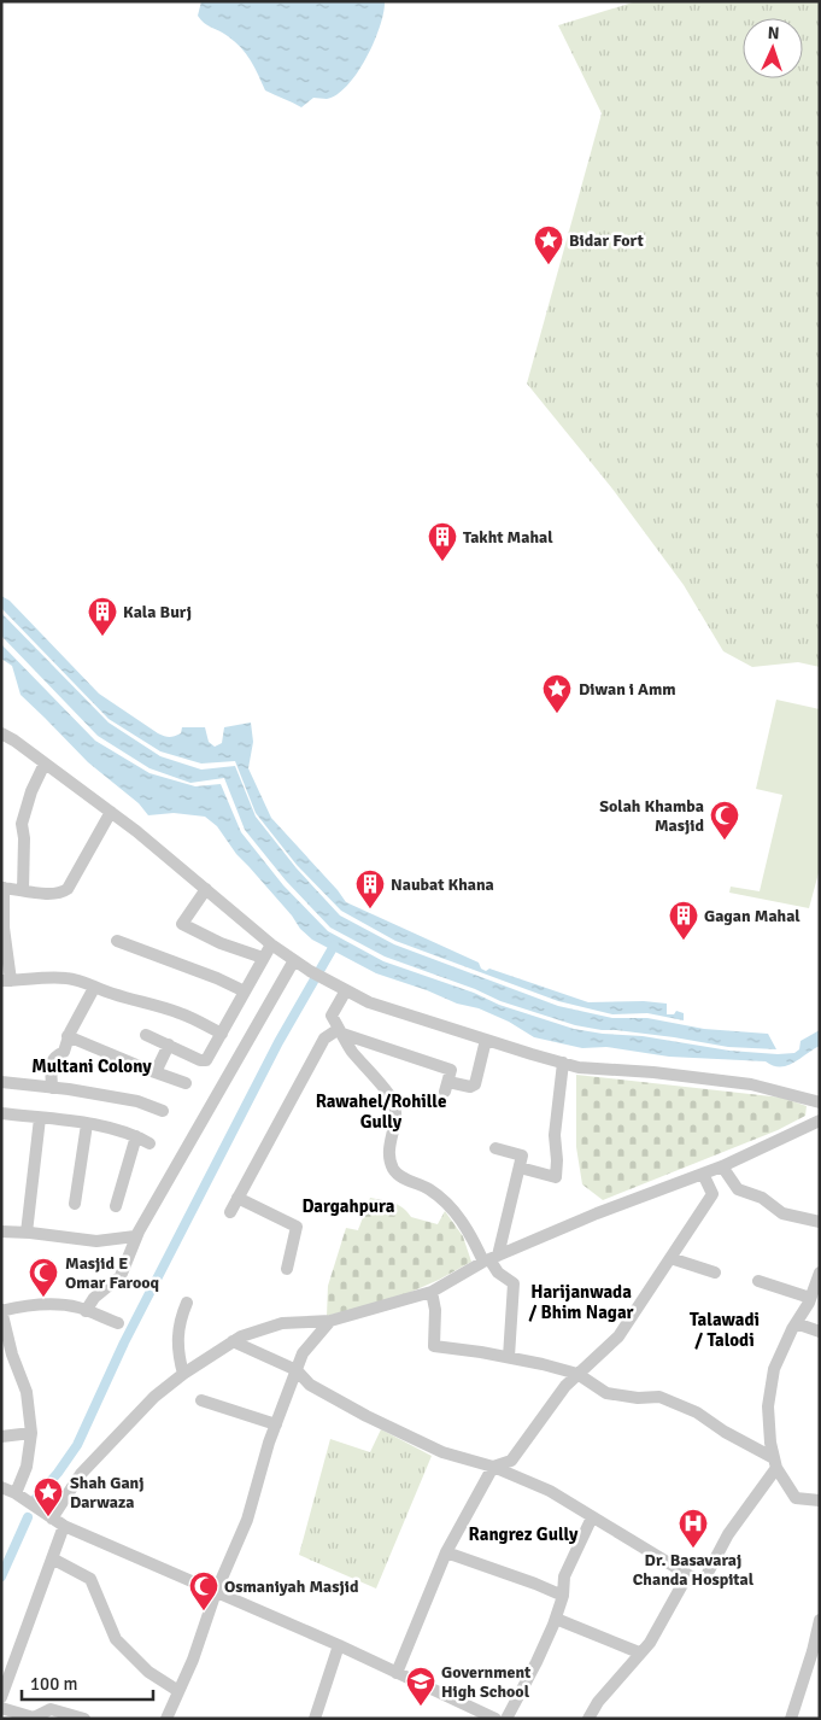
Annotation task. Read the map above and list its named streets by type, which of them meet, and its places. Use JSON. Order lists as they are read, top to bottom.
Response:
{
  "districts": [
    "Multani Colony",
    "Rawahel/Rohille Gully",
    "Dargahpura",
    "Harijanwada / Bhim Nagar",
    "Talawadi / Talodi",
    "Rangrez Gully"
  ],
  "places": {
    "place": ["Bidar Fort", "Diwan i Amm", "Shah Ganj Darwaza"],
    "building": [
      "Takht Mahal",
      "Kala Burj",
      "Naubat Khana",
      "Gagan Mahal"
    ],
    "mosque": ["Solah Khamba Masjid", "Masjid E Omar Farooq", "Osmaniyah Masjid"],
    "hospital": ["Dr. Basavaraj Chanda Hospital"],
    "school or university": ["Government High School"]
  },
  "scale_bar": "100 m",
  "north": "top"
}
